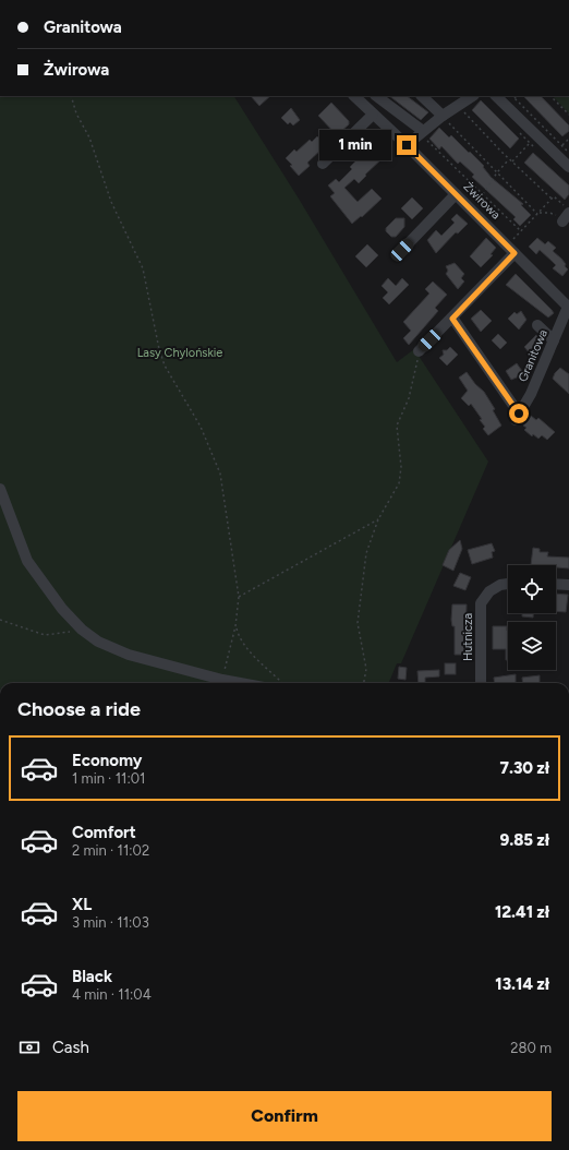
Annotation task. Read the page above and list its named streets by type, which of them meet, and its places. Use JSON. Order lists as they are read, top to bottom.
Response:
{
  "streets": {
    "street": ["Żwirowa", "Granitowa", "Hutnicza"]
  },
  "crossings": [
    ["Żwirowa", "Granitowa"]
  ],
  "parks": ["Lasy Chylońskie"],
  "page": {
    "banner": ["Granitowa", "Żwirowa"],
    "bubble": "1 min",
    "heading": "Choose a ride",
    "list": [
      {
        "name": "Economy",
        "note": "1 min · 11:01",
        "value": "7.30 zł"
      },
      {
        "name": "Comfort",
        "note": "2 min · 11:02",
        "value": "9.85 zł"
      },
      {
        "name": "XL",
        "note": "3 min · 11:03",
        "value": "12.41 zł"
      },
      {
        "name": "Black",
        "note": "4 min · 11:04",
        "value": "13.14 zł"
      }
    ],
    "pay": ["Cash", "280 m"],
    "buttons": "Confirm"
  }
}
